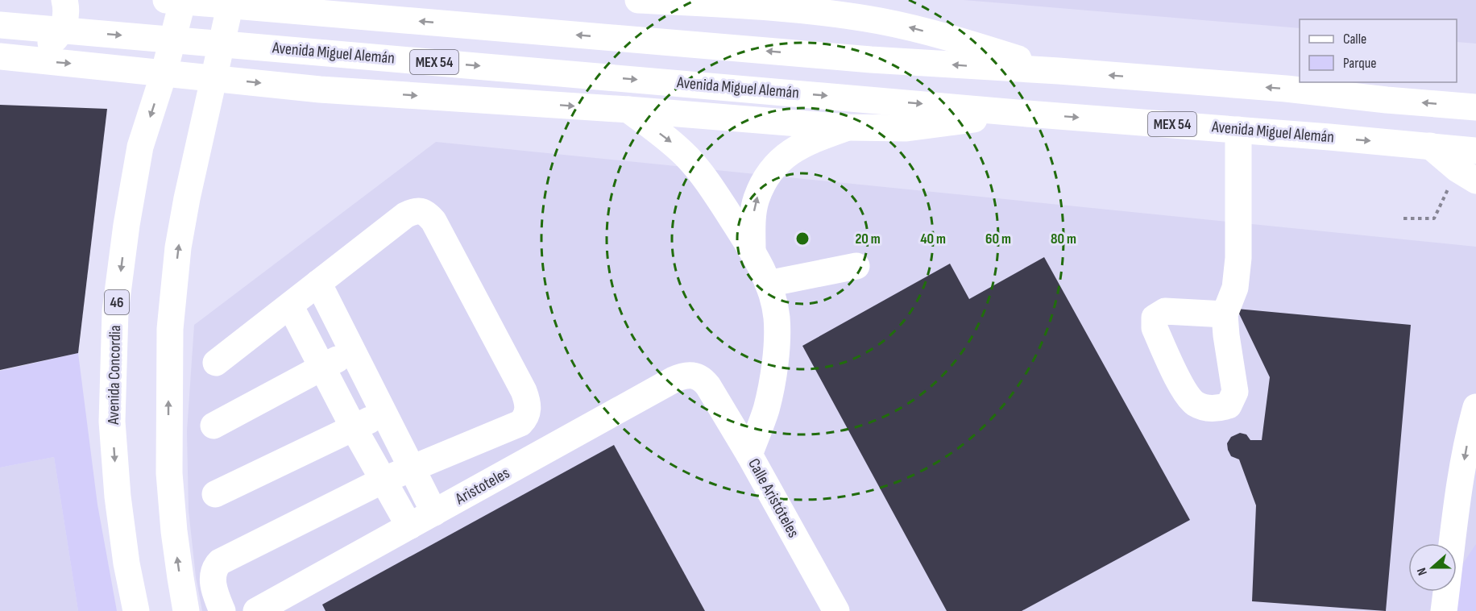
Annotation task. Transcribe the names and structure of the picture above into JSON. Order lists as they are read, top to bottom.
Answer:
{
  "streets": {
    "main road": [
      "Avenida Miguel Alemán",
      "MEX 54",
      "46",
      "Avenida Concordia",
      "Aristoteles",
      "Calle Aristóteles"
    ]
  },
  "crossings": [
    ["Aristoteles", "Calle Aristóteles"]
  ],
  "legend": ["Calle", "Parque"],
  "north": "left",
  "rings": [
    "20 m",
    "40 m",
    "60 m",
    "80 m"
  ]
}
